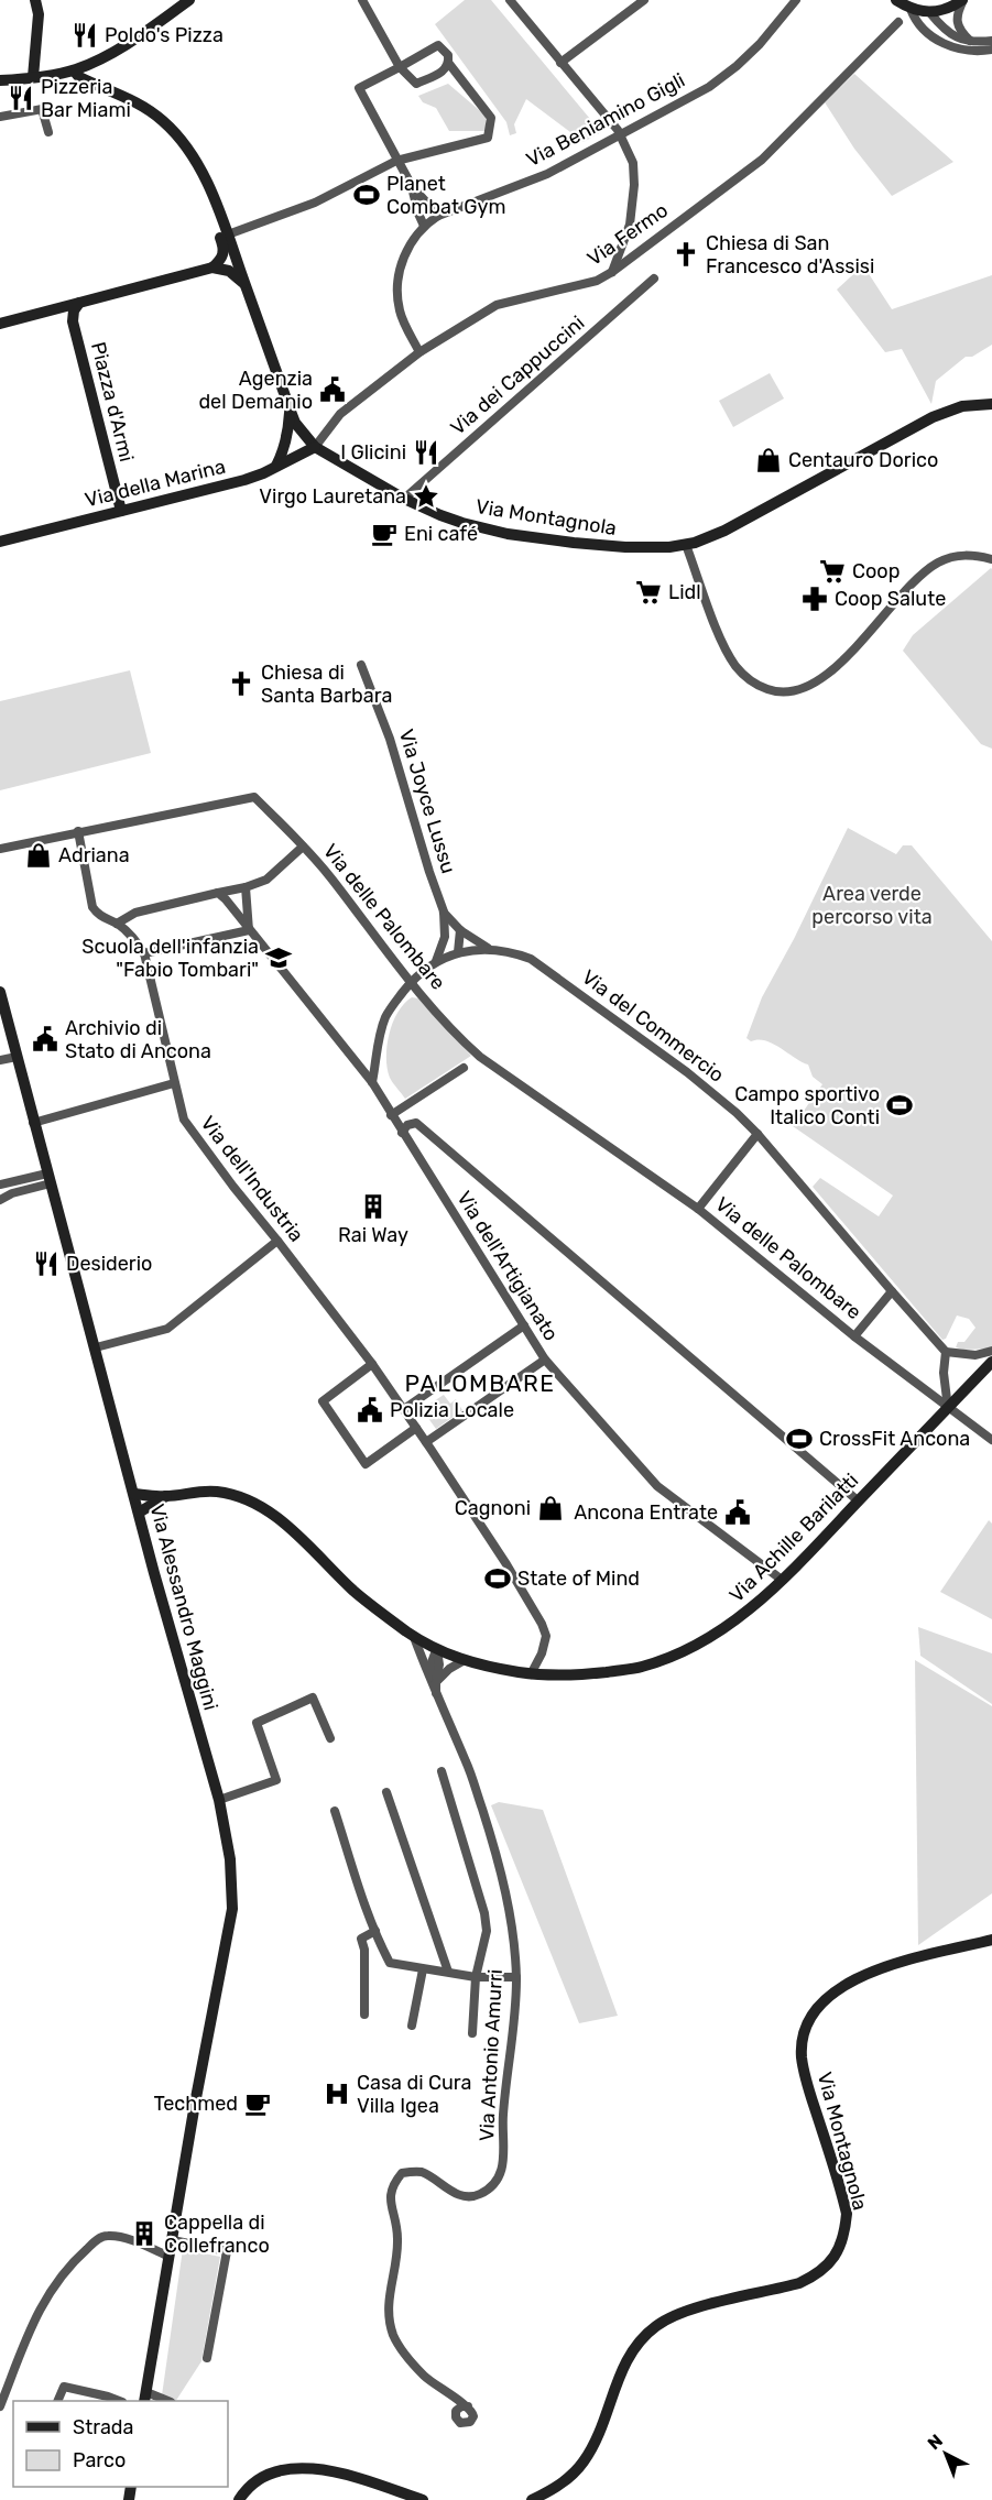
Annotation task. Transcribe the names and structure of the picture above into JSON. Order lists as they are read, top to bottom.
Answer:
{
  "streets": {
    "main road": [
      "Piazza d'Armi",
      "Via della Marina",
      "Via Montagnola",
      "Via Achille Barilatti",
      "Via Alessandro Maggini"
    ],
    "street": [
      "Via Beniamino Gigli",
      "Via Fermo",
      "Via dei Cappuccini",
      "Via Joyce Lussu",
      "Via delle Palombare",
      "Via del Commercio",
      "Via dell'Industria",
      "Via dell'Artigianato",
      "Via Antonio Amurri"
    ]
  },
  "crossings": [
    ["Via Beniamino Gigli", "Via Fermo"],
    ["Via Fermo", "Via della Marina"],
    ["Via Fermo", "Via Montagnola"],
    ["Via dei Cappuccini", "Via Montagnola"],
    ["Piazza d'Armi", "Via della Marina"],
    ["Via della Marina", "Via Montagnola"],
    ["Via Joyce Lussu", "Via del Commercio"],
    ["Via delle Palombare", "Via del Commercio"],
    ["Via delle Palombare", "Via Achille Barilatti"],
    ["Via del Commercio", "Via dell'Artigianato"],
    ["Via dell'Industria", "Via Achille Barilatti"],
    ["Via dell'Artigianato", "Via Achille Barilatti"],
    ["Via Achille Barilatti", "Via Alessandro Maggini"],
    ["Via Achille Barilatti", "Via Antonio Amurri"]
  ],
  "districts": ["PALOMBARE"],
  "parks": ["Area verde percorso vita"],
  "places": {
    "restaurant": [
      "Poldo's Pizza",
      "Pizzeria Bar Miami",
      "I Glicini",
      "Desiderio"
    ],
    "sports": [
      "Planet Combat Gym",
      "Campo sportivo Italico Conti",
      "CrossFit Ancona",
      "State of Mind"
    ],
    "church": ["Chiesa di San Francesco d'Assisi", "Chiesa di Santa Barbara"],
    "public building": [
      "Agenzia del Demanio",
      "Archivio di Stato di Ancona",
      "Polizia Locale",
      "Ancona Entrate"
    ],
    "shop": ["Centauro Dorico", "Adriana", "Cagnoni"],
    "place": ["Virgo Lauretana"],
    "cafe": ["Eni café", "Techmed"],
    "supermarket": ["Coop", "Lidl"],
    "pharmacy": ["Coop Salute"],
    "school or university": ["Scuola dell'infanzia \"Fabio Tombari\""],
    "building": ["Rai Way", "Cappella di Collefranco"],
    "hospital": ["Casa di Cura Villa Igea"]
  },
  "legend": ["Strada", "Parco"],
  "north": "top left"
}
